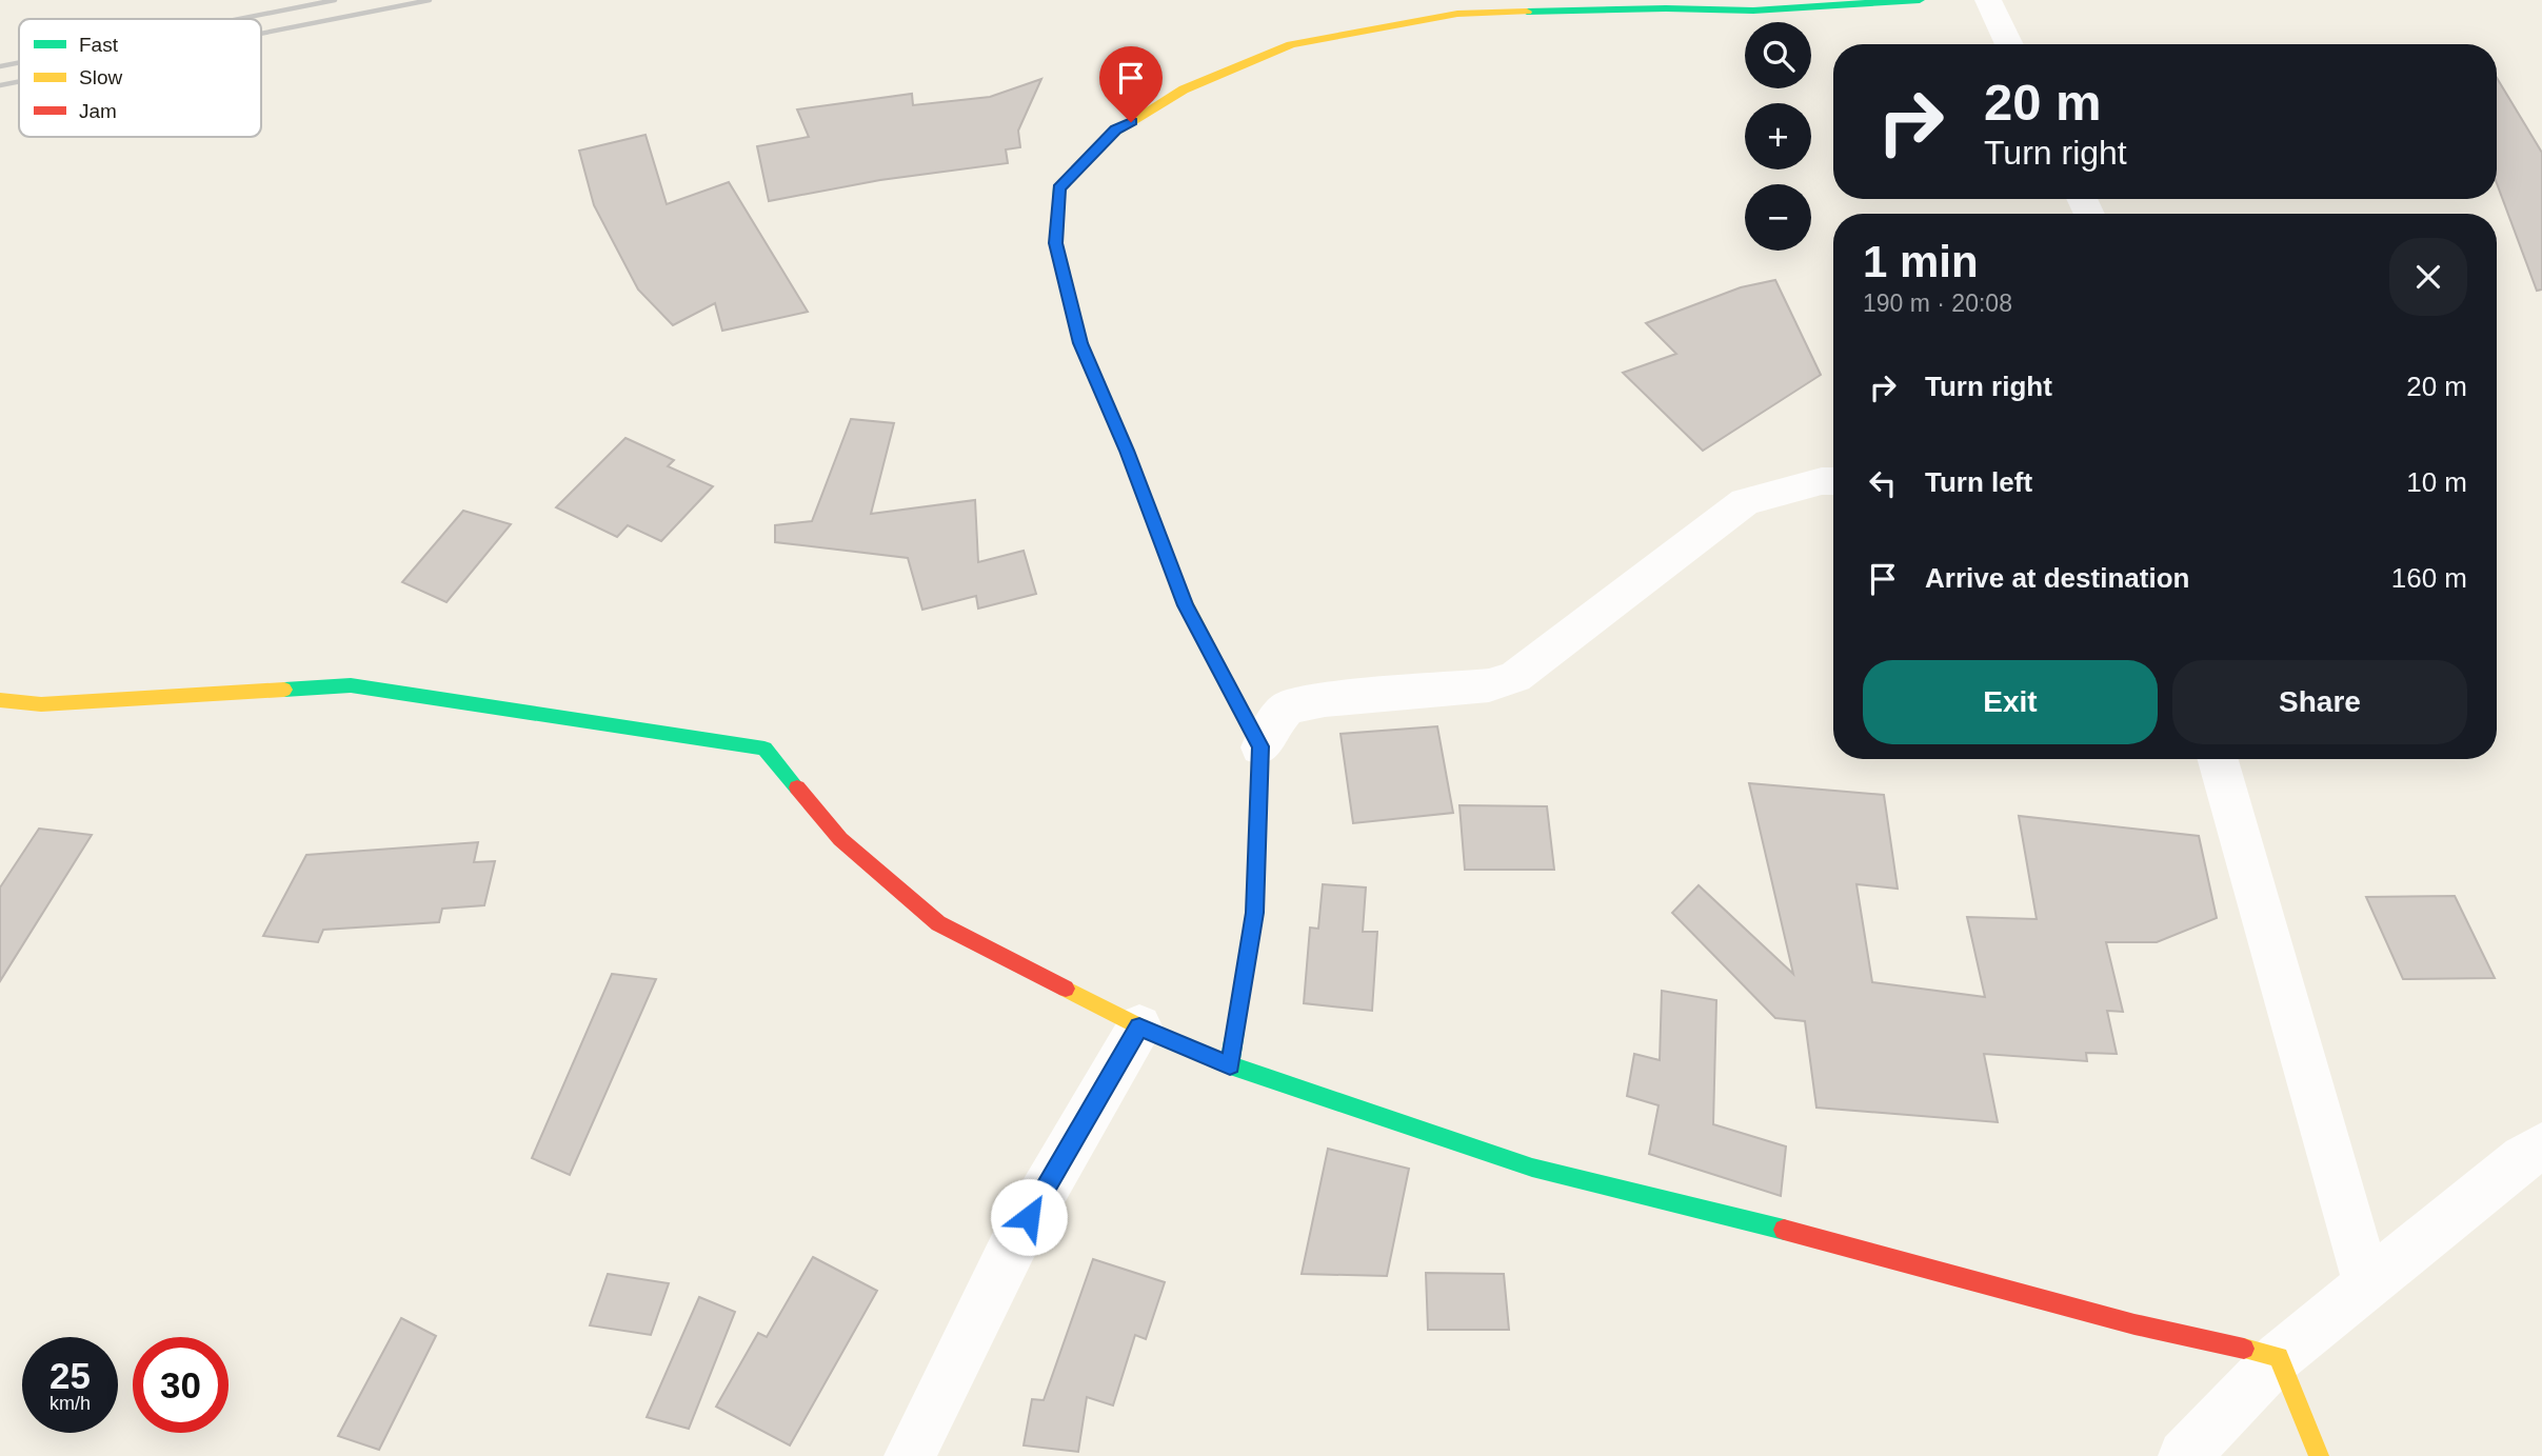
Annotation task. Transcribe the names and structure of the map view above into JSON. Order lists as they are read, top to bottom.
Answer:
{
  "legend": ["Fast", "Slow", "Jam"],
  "page": {
    "map_buttons": ["+", "−"],
    "turn": ["20 m", "Turn right"],
    "heading": ["1 min", "190 m · 20:08"],
    "list": [
      {
        "name": "Turn right",
        "value": "20 m"
      },
      {
        "name": "Turn left",
        "value": "10 m"
      },
      {
        "name": "Arrive at destination",
        "value": "160 m"
      }
    ],
    "buttons": ["Exit", "Share"],
    "speed": "25 km/h",
    "limit": "30"
  }
}
